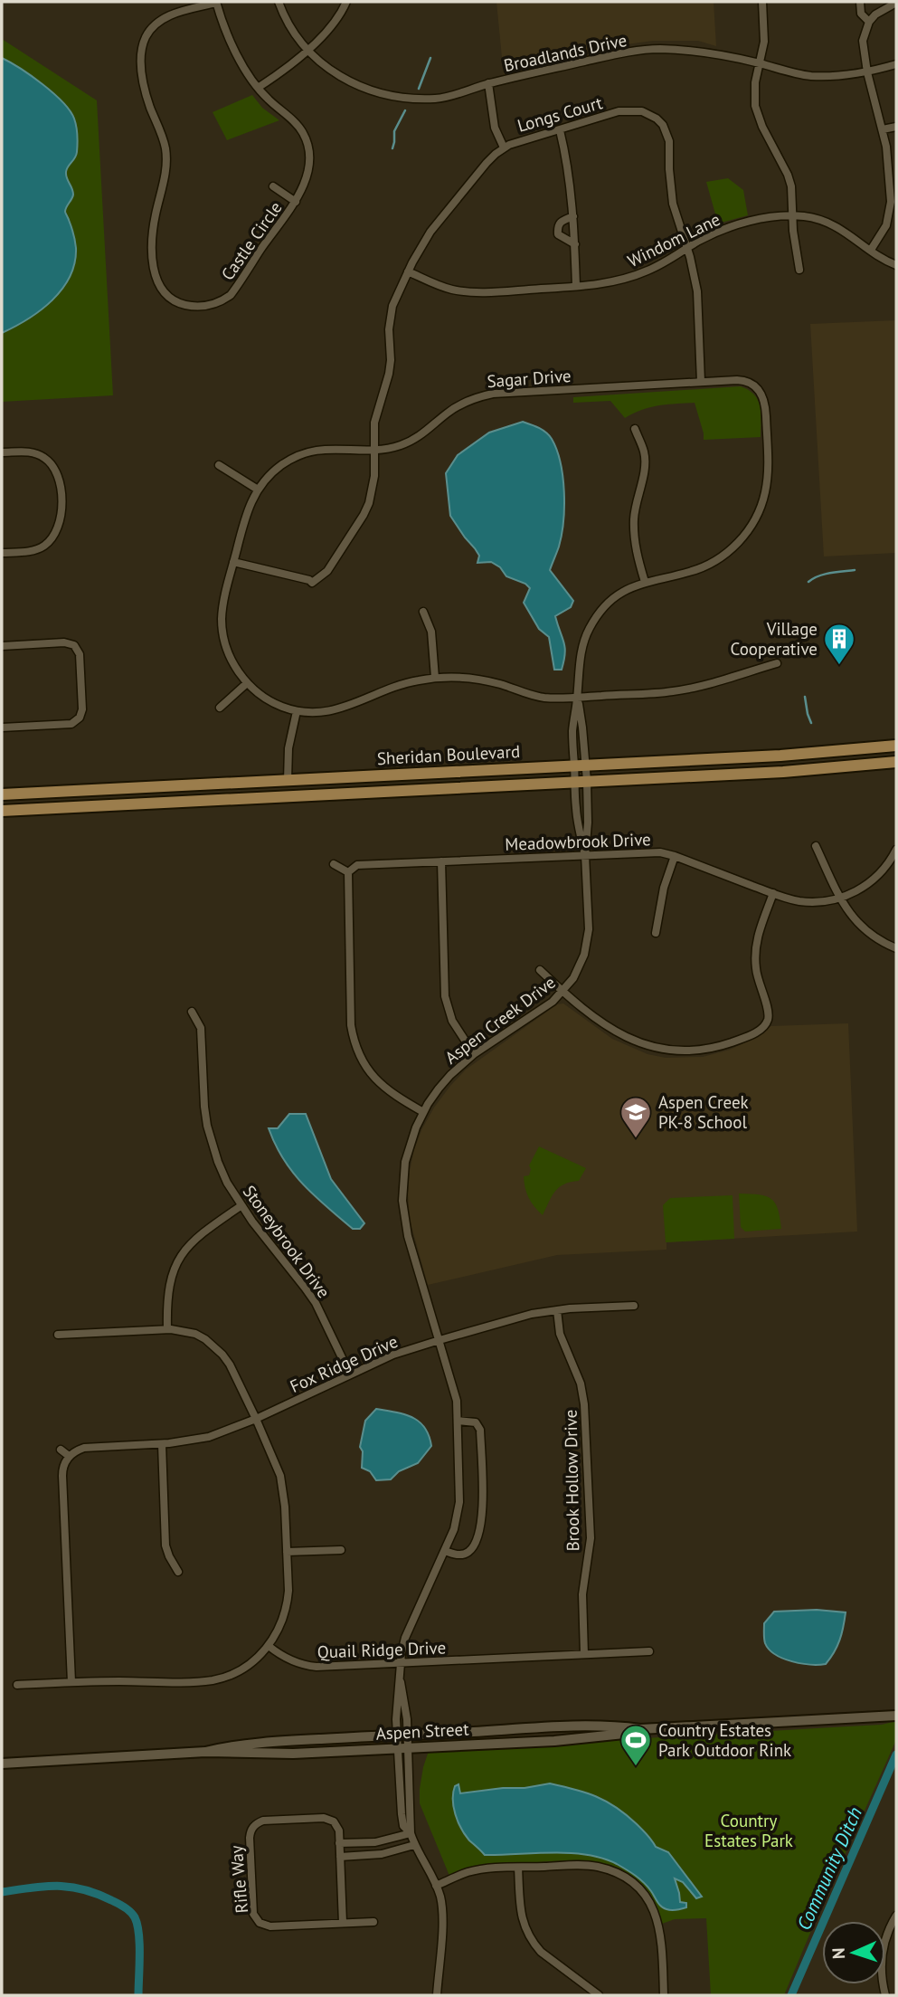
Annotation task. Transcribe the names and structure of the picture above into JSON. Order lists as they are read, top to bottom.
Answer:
{
  "streets": {
    "main road": ["Sheridan Boulevard"],
    "street": [
      "Broadlands Drive",
      "Longs Court",
      "Windom Lane",
      "Castle Circle",
      "Sagar Drive",
      "Meadowbrook Drive",
      "Aspen Creek Drive",
      "Stoneybrook Drive",
      "Fox Ridge Drive",
      "Brook Hollow Drive",
      "Quail Ridge Drive",
      "Aspen Street",
      "Rifle Way"
    ]
  },
  "crossings": [
    ["Longs Court", "Windom Lane"],
    ["Longs Court", "Sagar Drive"],
    ["Sheridan Boulevard", "Aspen Creek Drive"],
    ["Meadowbrook Drive", "Aspen Creek Drive"],
    ["Aspen Creek Drive", "Fox Ridge Drive"],
    ["Aspen Creek Drive", "Quail Ridge Drive"],
    ["Aspen Creek Drive", "Aspen Street"],
    ["Stoneybrook Drive", "Fox Ridge Drive"],
    ["Fox Ridge Drive", "Brook Hollow Drive"],
    ["Brook Hollow Drive", "Quail Ridge Drive"]
  ],
  "water": ["Community Ditch"],
  "parks": ["Country Estates Park"],
  "places": {
    "building": ["Village Cooperative"],
    "school or university": ["Aspen Creek PK-8 School"],
    "sports": ["Country Estates Park Outdoor Rink"]
  },
  "north": "left"
}
